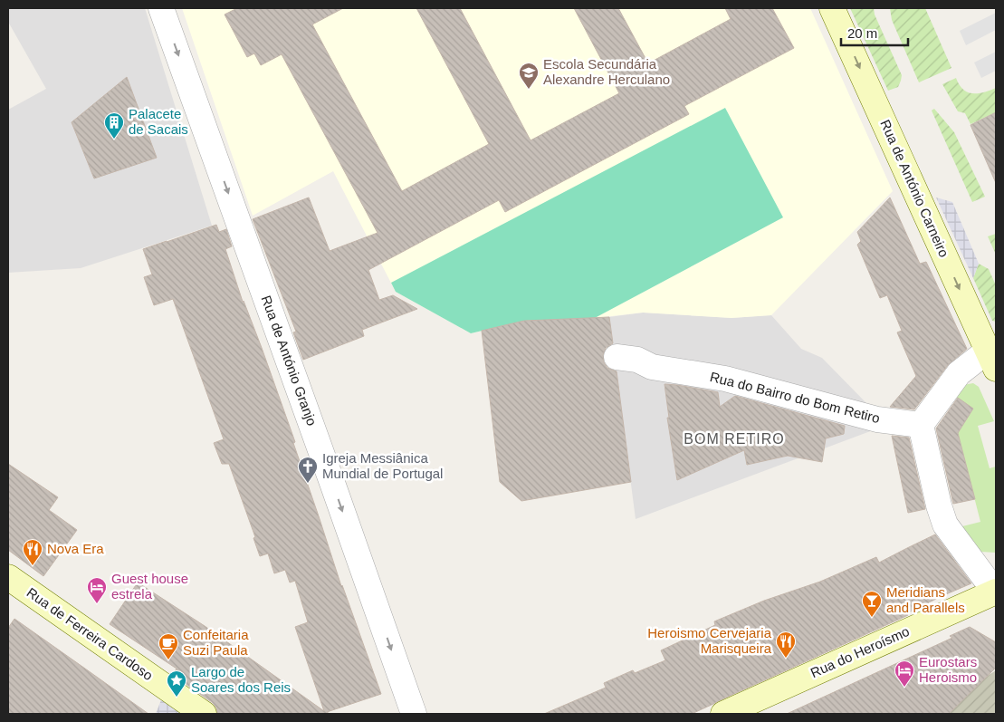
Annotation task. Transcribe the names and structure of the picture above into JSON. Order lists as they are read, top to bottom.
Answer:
{
  "streets": {
    "street": [
      "Rua de António Carneiro",
      "Rua de António Granjo",
      "Rua do Bairro do Bom Retiro",
      "Rua de Ferreira Cardoso",
      "Rua do Heroísmo"
    ]
  },
  "one_way": ["Rua de António Carneiro", "Rua de António Granjo"],
  "districts": ["BOM RETIRO"],
  "places": {
    "school or university": ["Escola Secundária Alexandre Herculano"],
    "building": ["Palacete de Sacais"],
    "church": ["Igreja Messiânica Mundial de Portugal"],
    "restaurant": ["Nova Era", "Heroismo Cervejaria Marisqueira"],
    "hotel": ["Guest house estrela", "Eurostars Heroismo"],
    "bar": ["Meridians and Parallels"],
    "cafe": ["Confeitaria Suzi Paula"],
    "place": ["Largo de Soares dos Reis"]
  },
  "scale_bar": "20 m"
}
